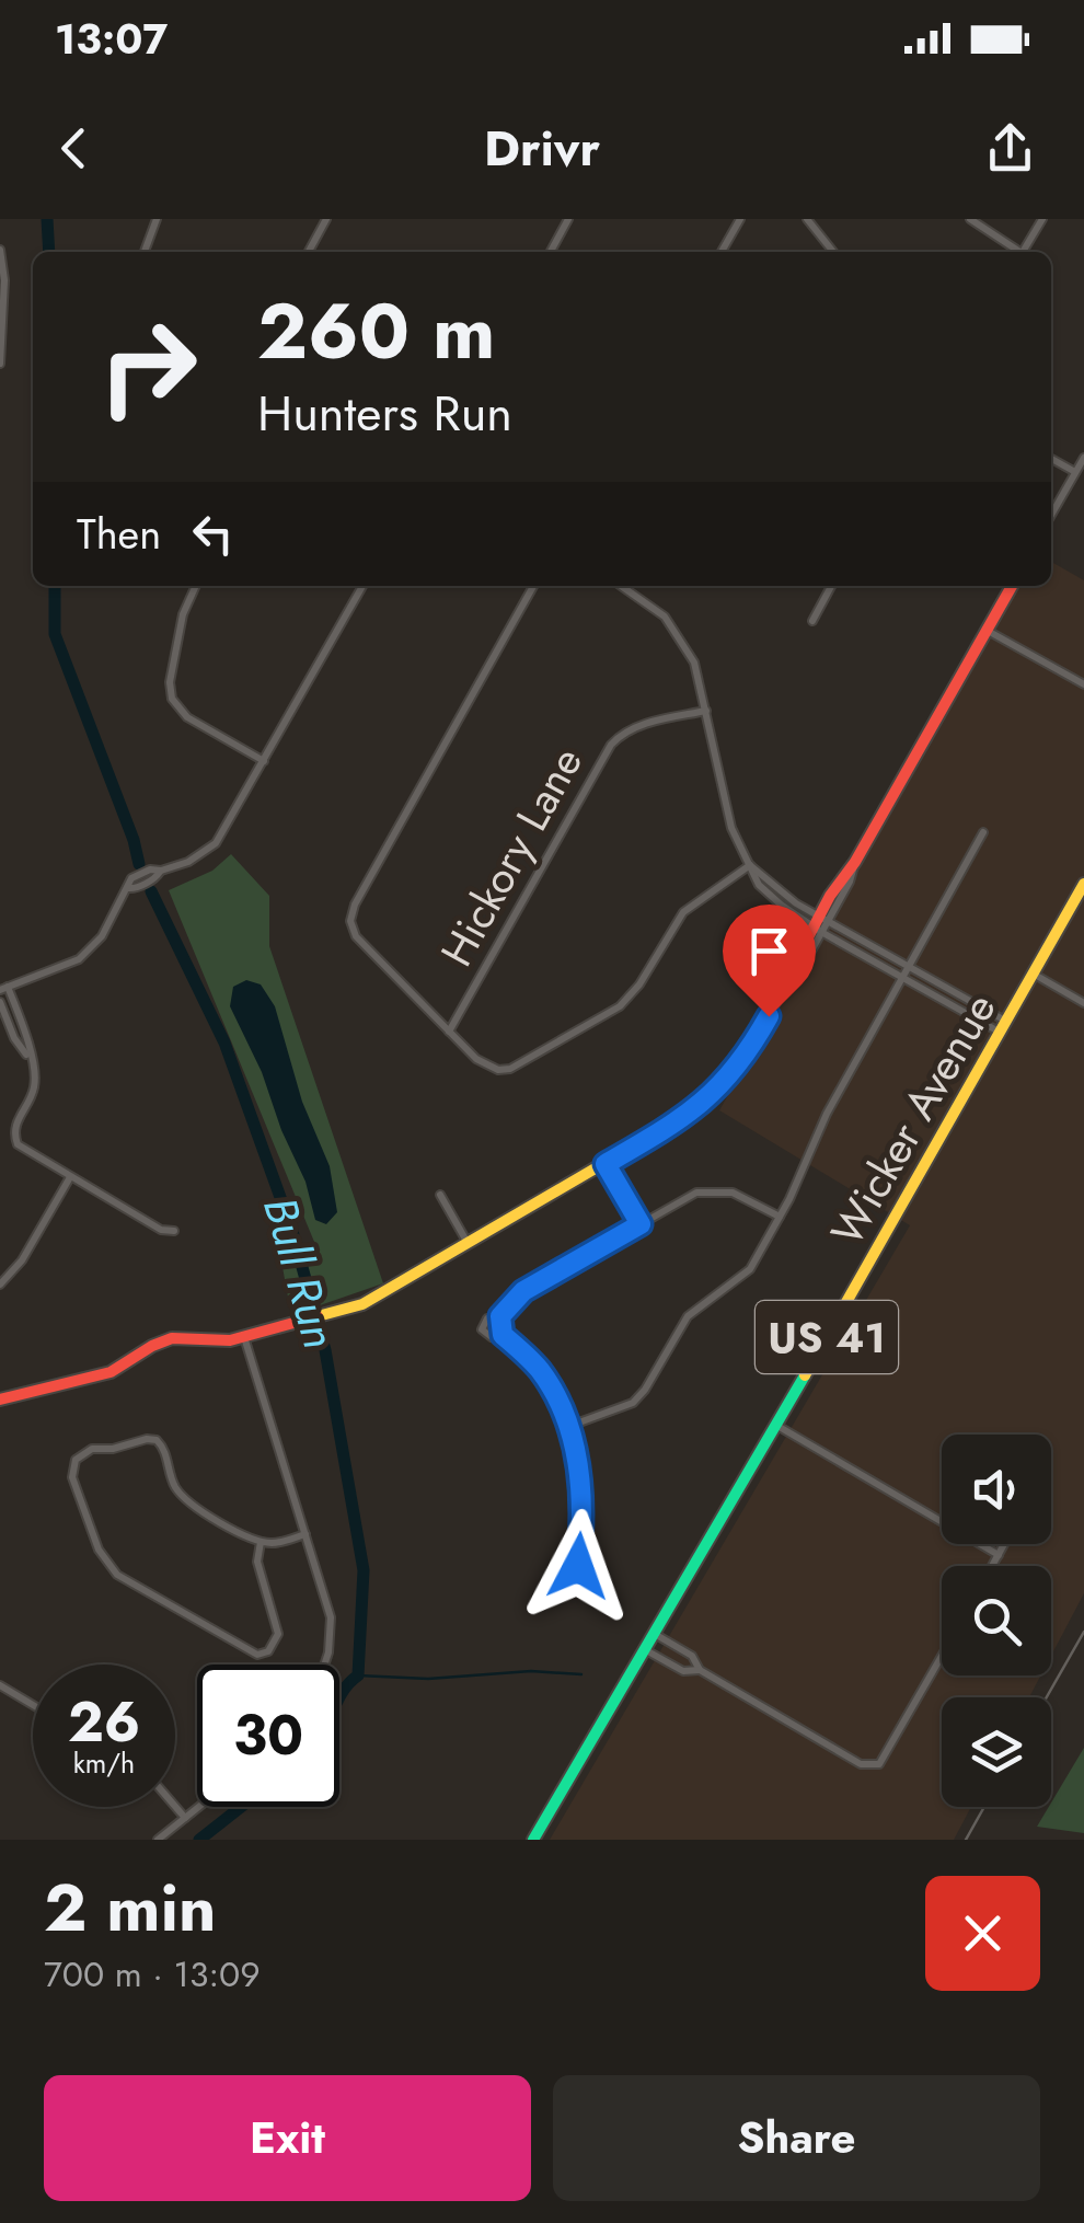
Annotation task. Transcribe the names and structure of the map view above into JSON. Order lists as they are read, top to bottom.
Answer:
{
  "streets": {
    "main road": ["Wicker Avenue", "US 41"],
    "street": ["Hickory Lane"]
  },
  "water": ["Bull Run"],
  "page": {
    "status": "13:07",
    "header": "Drivr",
    "turn": ["260 m", "Hunters Run"],
    "then": "Then",
    "speed": "26 km/h",
    "limit": "30",
    "heading": ["2 min", "700 m · 13:09"],
    "buttons": ["Exit", "Share"]
  }
}
